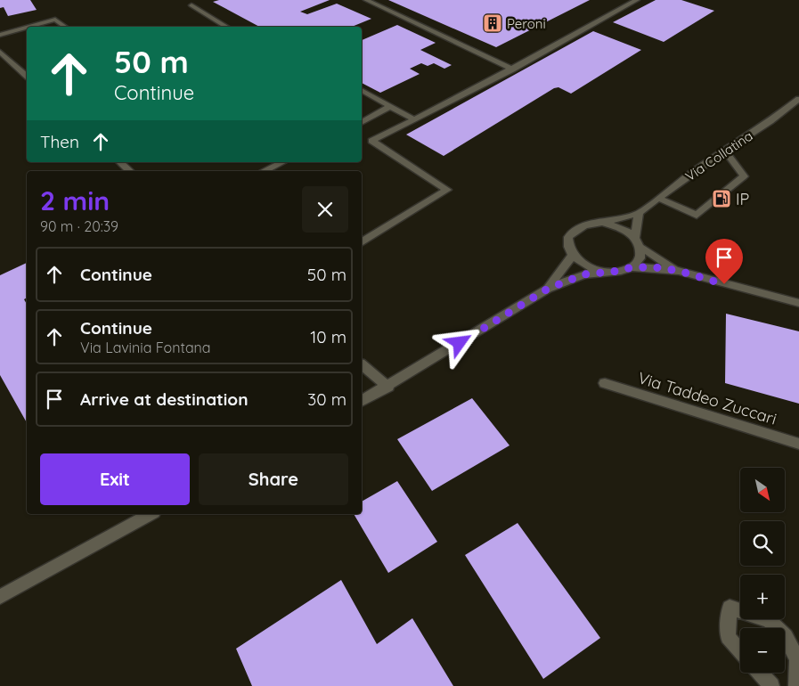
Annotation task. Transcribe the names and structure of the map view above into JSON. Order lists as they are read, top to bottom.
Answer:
{
  "streets": {
    "street": ["Via Collatina", "Via Taddeo Zuccari"]
  },
  "places": {
    "building": ["Peroni"],
    "fuel station": ["IP"]
  },
  "north": "bottom right",
  "page": {
    "turn": ["50 m", "Continue"],
    "then": "Then",
    "heading": ["2 min", "90 m · 20:39"],
    "list": [
      {
        "name": "Continue",
        "value": "50 m"
      },
      {
        "name": "Continue",
        "note": "Via Lavinia Fontana",
        "value": "10 m"
      },
      {
        "name": "Arrive at destination",
        "value": "30 m"
      }
    ],
    "buttons": ["Exit", "Share"],
    "map_buttons": ["+", "−"]
  }
}
